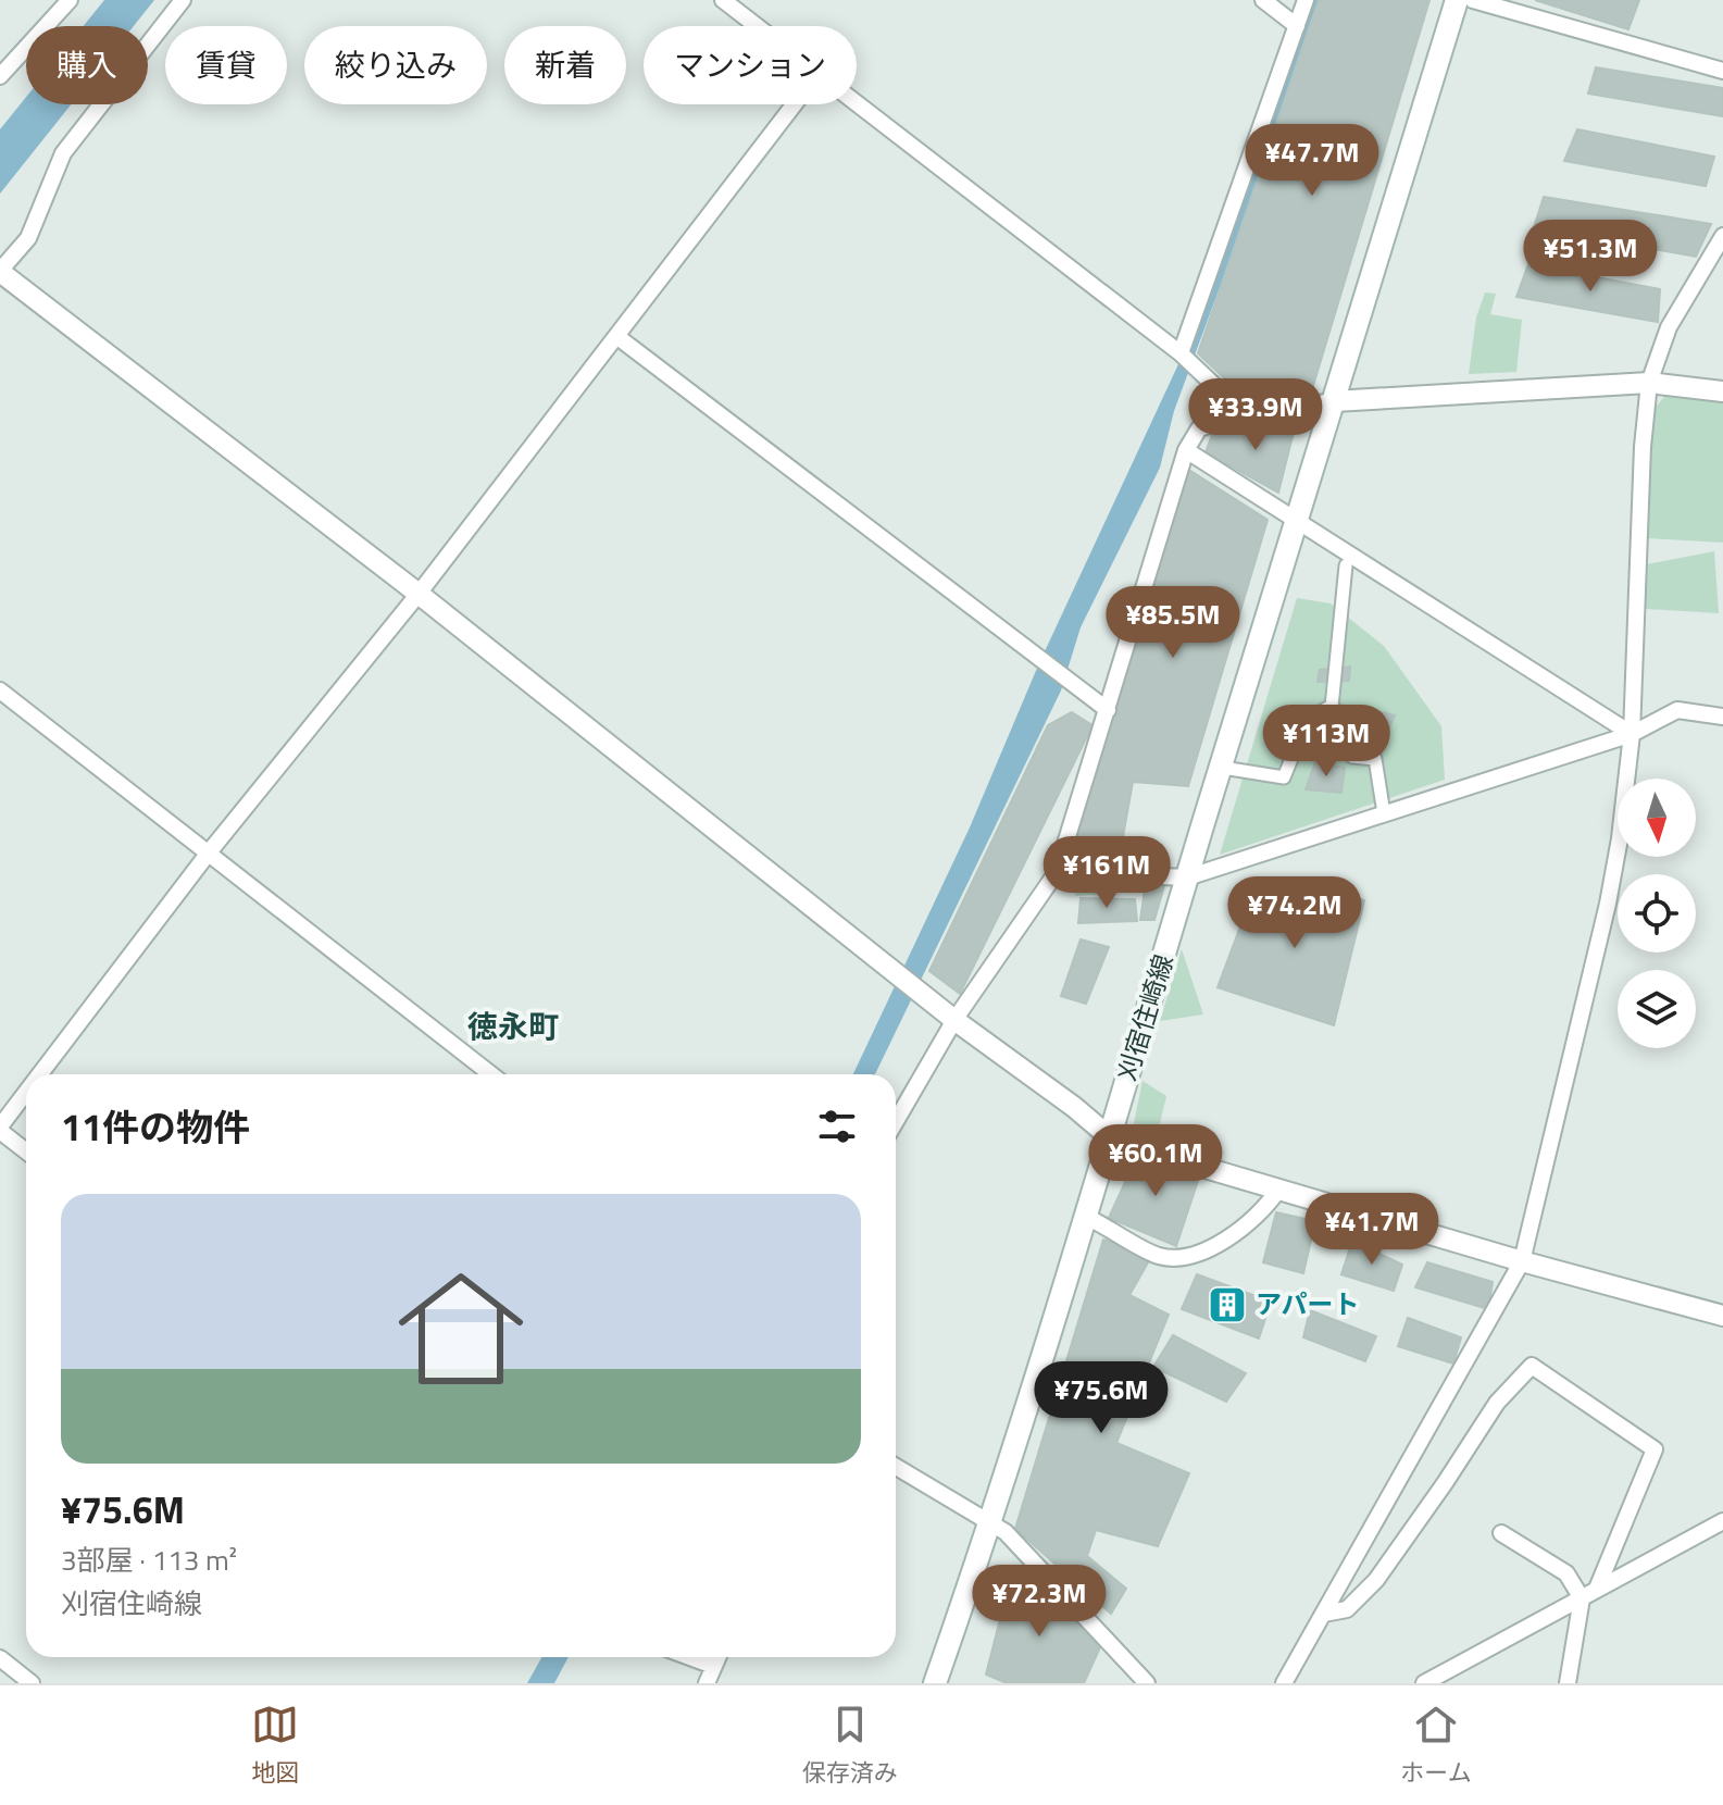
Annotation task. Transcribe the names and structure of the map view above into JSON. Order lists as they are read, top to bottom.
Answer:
{
  "streets": {
    "main road": ["刈宿住崎線"]
  },
  "districts": ["徳永町"],
  "places": {
    "building": ["アパート"]
  },
  "north": "bottom",
  "page": {
    "chip": [
      "購入",
      "賃貸",
      "絞り込み",
      "新着",
      "マンション"
    ],
    "price": [
      "¥47.7M",
      "¥51.3M",
      "¥33.9M",
      "¥85.5M",
      "¥113M",
      "¥161M",
      "¥74.2M",
      "¥60.1M",
      "¥41.7M",
      "¥75.6M",
      "¥72.3M"
    ],
    "heading": "11件の物件",
    "list": [
      {
        "name": "¥75.6M",
        "note": "3部屋 · 113 m² · 刈宿住崎線"
      }
    ],
    "tabs": ["地図", "保存済み", "ホーム"]
  }
}
